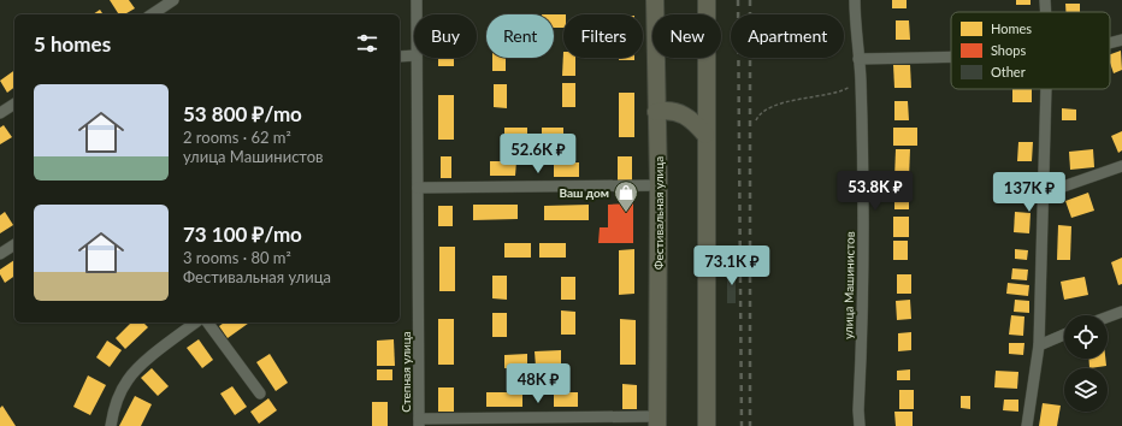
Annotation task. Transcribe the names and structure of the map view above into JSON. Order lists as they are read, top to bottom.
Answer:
{
  "streets": {
    "main road": ["Фестивальная улица"],
    "street": ["улица Машинистов", "Степная улица"]
  },
  "places": {
    "shop": ["Ваш дом"]
  },
  "legend": ["Homes", "Shops", "Other"],
  "page": {
    "chip": [
      "Buy",
      "Rent",
      "Filters",
      "New",
      "Apartment"
    ],
    "heading": "5 homes",
    "list": [
      {
        "name": "53 800 ₽/mo",
        "note": "2 rooms · 62 m² · улица Машинистов"
      },
      {
        "name": "73 100 ₽/mo",
        "note": "3 rooms · 80 m² · Фестивальная улица"
      }
    ],
    "price": [
      "52.6K ₽",
      "53.8K ₽",
      "137K ₽",
      "73.1K ₽",
      "48K ₽"
    ]
  }
}
